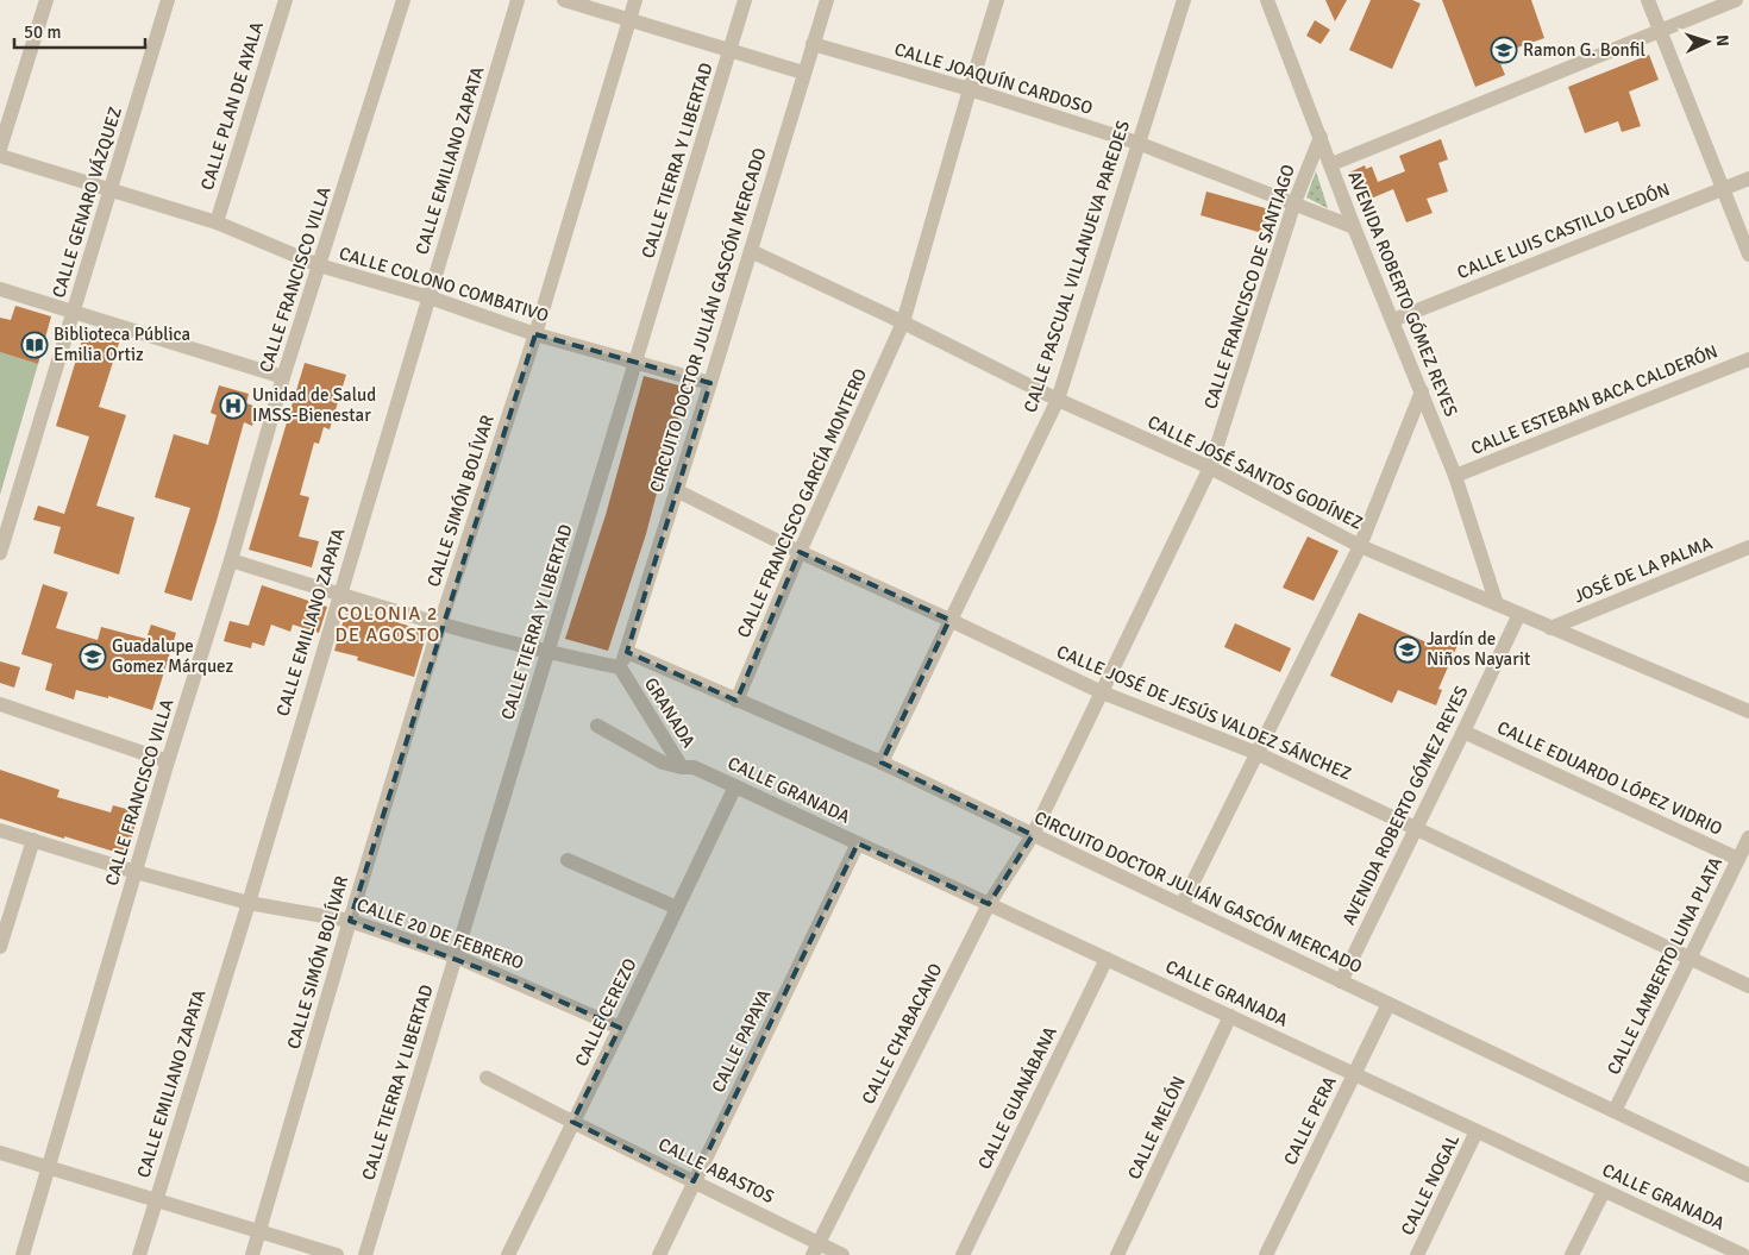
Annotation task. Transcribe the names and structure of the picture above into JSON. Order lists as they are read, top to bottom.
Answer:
{
  "streets": {
    "street": [
      "CALLE JOAQUÍN CARDOSO",
      "CALLE PLAN DE AYALA",
      "CALLE EMILIANO ZAPATA",
      "CALLE TIERRA Y LIBERTAD",
      "CALLE GENARO VÁZQUEZ",
      "CALLE LUIS CASTILLO LEDÓN",
      "CALLE PASCUAL VILLANUEVA PAREDES",
      "CALLE FRANCISCO VILLA",
      "CALLE COLONO COMBATIVO",
      "CALLE FRANCISCO DE SANTIAGO",
      "AVENIDA ROBERTO GÓMEZ REYES",
      "CIRCUITO DOCTOR JULIÁN GASCÓN MERCADO",
      "CALLE ESTEBAN BACA CALDERÓN",
      "CALLE JOSÉ SANTOS GODÍNEZ",
      "CALLE SIMÓN BOLÍVAR",
      "CALLE FRANCISCO GARCÍA MONTERO",
      "JOSÉ DE LA PALMA",
      "GRANADA",
      "CALLE JOSÉ DE JESÚS VALDEZ SÁNCHEZ",
      "CALLE EDUARDO LÓPEZ VIDRIO",
      "CALLE GRANADA",
      "CALLE 20 DE FEBRERO",
      "CALLE LAMBERTO LUNA PLATA",
      "CALLE CEREZO",
      "CALLE CHABACANO",
      "CALLE PAPAYA",
      "CALLE GUANÁBANA",
      "CALLE PERA",
      "CALLE MELÓN",
      "CALLE ABASTOS",
      "CALLE NOGAL"
    ]
  },
  "crossings": [
    ["CALLE JOAQUÍN CARDOSO", "CALLE PASCUAL VILLANUEVA PAREDES"],
    ["CALLE JOAQUÍN CARDOSO", "CALLE FRANCISCO DE SANTIAGO"],
    ["CALLE JOAQUÍN CARDOSO", "AVENIDA ROBERTO GÓMEZ REYES"],
    ["CALLE JOAQUÍN CARDOSO", "CIRCUITO DOCTOR JULIÁN GASCÓN MERCADO"],
    ["CALLE JOAQUÍN CARDOSO", "CALLE FRANCISCO GARCÍA MONTERO"],
    ["CALLE PLAN DE AYALA", "CALLE COLONO COMBATIVO"],
    ["CALLE EMILIANO ZAPATA", "CALLE COLONO COMBATIVO"],
    ["CALLE EMILIANO ZAPATA", "CALLE 20 DE FEBRERO"],
    ["CALLE TIERRA Y LIBERTAD", "CALLE COLONO COMBATIVO"],
    ["CALLE TIERRA Y LIBERTAD", "CALLE 20 DE FEBRERO"],
    ["CALLE GENARO VÁZQUEZ", "CALLE COLONO COMBATIVO"],
    ["CALLE LUIS CASTILLO LEDÓN", "AVENIDA ROBERTO GÓMEZ REYES"],
    ["CALLE PASCUAL VILLANUEVA PAREDES", "CIRCUITO DOCTOR JULIÁN GASCÓN MERCADO"],
    ["CALLE PASCUAL VILLANUEVA PAREDES", "CALLE JOSÉ SANTOS GODÍNEZ"],
    ["CALLE PASCUAL VILLANUEVA PAREDES", "CALLE JOSÉ DE JESÚS VALDEZ SÁNCHEZ"],
    ["CALLE FRANCISCO VILLA", "CALLE COLONO COMBATIVO"],
    ["CALLE FRANCISCO VILLA", "CALLE 20 DE FEBRERO"],
    ["CALLE COLONO COMBATIVO", "CIRCUITO DOCTOR JULIÁN GASCÓN MERCADO"],
    ["CALLE COLONO COMBATIVO", "CALLE SIMÓN BOLÍVAR"],
    ["CALLE FRANCISCO DE SANTIAGO", "AVENIDA ROBERTO GÓMEZ REYES"],
    ["CALLE FRANCISCO DE SANTIAGO", "CIRCUITO DOCTOR JULIÁN GASCÓN MERCADO"],
    ["CALLE FRANCISCO DE SANTIAGO", "CALLE JOSÉ SANTOS GODÍNEZ"],
    ["CALLE FRANCISCO DE SANTIAGO", "CALLE JOSÉ DE JESÚS VALDEZ SÁNCHEZ"],
    ["CALLE FRANCISCO DE SANTIAGO", "CALLE CHABACANO"],
    ["AVENIDA ROBERTO GÓMEZ REYES", "CIRCUITO DOCTOR JULIÁN GASCÓN MERCADO"],
    ["AVENIDA ROBERTO GÓMEZ REYES", "CALLE ESTEBAN BACA CALDERÓN"],
    ["AVENIDA ROBERTO GÓMEZ REYES", "CALLE JOSÉ SANTOS GODÍNEZ"],
    ["AVENIDA ROBERTO GÓMEZ REYES", "CALLE JOSÉ DE JESÚS VALDEZ SÁNCHEZ"],
    ["AVENIDA ROBERTO GÓMEZ REYES", "CALLE EDUARDO LÓPEZ VIDRIO"],
    ["CIRCUITO DOCTOR JULIÁN GASCÓN MERCADO", "CALLE JOSÉ SANTOS GODÍNEZ"],
    ["CIRCUITO DOCTOR JULIÁN GASCÓN MERCADO", "CALLE FRANCISCO GARCÍA MONTERO"],
    ["CIRCUITO DOCTOR JULIÁN GASCÓN MERCADO", "GRANADA"],
    ["CIRCUITO DOCTOR JULIÁN GASCÓN MERCADO", "CALLE JOSÉ DE JESÚS VALDEZ SÁNCHEZ"],
    ["CIRCUITO DOCTOR JULIÁN GASCÓN MERCADO", "CALLE LAMBERTO LUNA PLATA"],
    ["CIRCUITO DOCTOR JULIÁN GASCÓN MERCADO", "CALLE CHABACANO"],
    ["CIRCUITO DOCTOR JULIÁN GASCÓN MERCADO", "CALLE PERA"],
    ["CALLE JOSÉ SANTOS GODÍNEZ", "CALLE FRANCISCO GARCÍA MONTERO"],
    ["CALLE JOSÉ SANTOS GODÍNEZ", "JOSÉ DE LA PALMA"],
    ["CALLE SIMÓN BOLÍVAR", "CALLE 20 DE FEBRERO"],
    ["CALLE FRANCISCO GARCÍA MONTERO", "CALLE JOSÉ DE JESÚS VALDEZ SÁNCHEZ"],
    ["GRANADA", "CALLE GRANADA"],
    ["CALLE JOSÉ DE JESÚS VALDEZ SÁNCHEZ", "CALLE LAMBERTO LUNA PLATA"],
    ["CALLE EDUARDO LÓPEZ VIDRIO", "CALLE LAMBERTO LUNA PLATA"],
    ["CALLE GRANADA", "CALLE CEREZO"],
    ["CALLE GRANADA", "CALLE CHABACANO"],
    ["CALLE GRANADA", "CALLE PAPAYA"],
    ["CALLE GRANADA", "CALLE GUANÁBANA"],
    ["CALLE GRANADA", "CALLE PERA"],
    ["CALLE GRANADA", "CALLE MELÓN"],
    ["CALLE GRANADA", "CALLE NOGAL"],
    ["CALLE 20 DE FEBRERO", "CALLE CEREZO"],
    ["CALLE CEREZO", "CALLE ABASTOS"],
    ["CALLE CHABACANO", "CALLE ABASTOS"],
    ["CALLE PAPAYA", "CALLE ABASTOS"]
  ],
  "districts": ["COLONIA 2 DE AGOSTO"],
  "places": {
    "school or university": ["Ramon G. Bonfil", "Jardín de Niños Nayarit", "Guadalupe Gomez Márquez"],
    "library": ["Biblioteca Pública Emilia Ortiz"],
    "hospital": ["Unidad de Salud IMSS-Bienestar"]
  },
  "scale_bar": "50 m",
  "north": "right"
}
